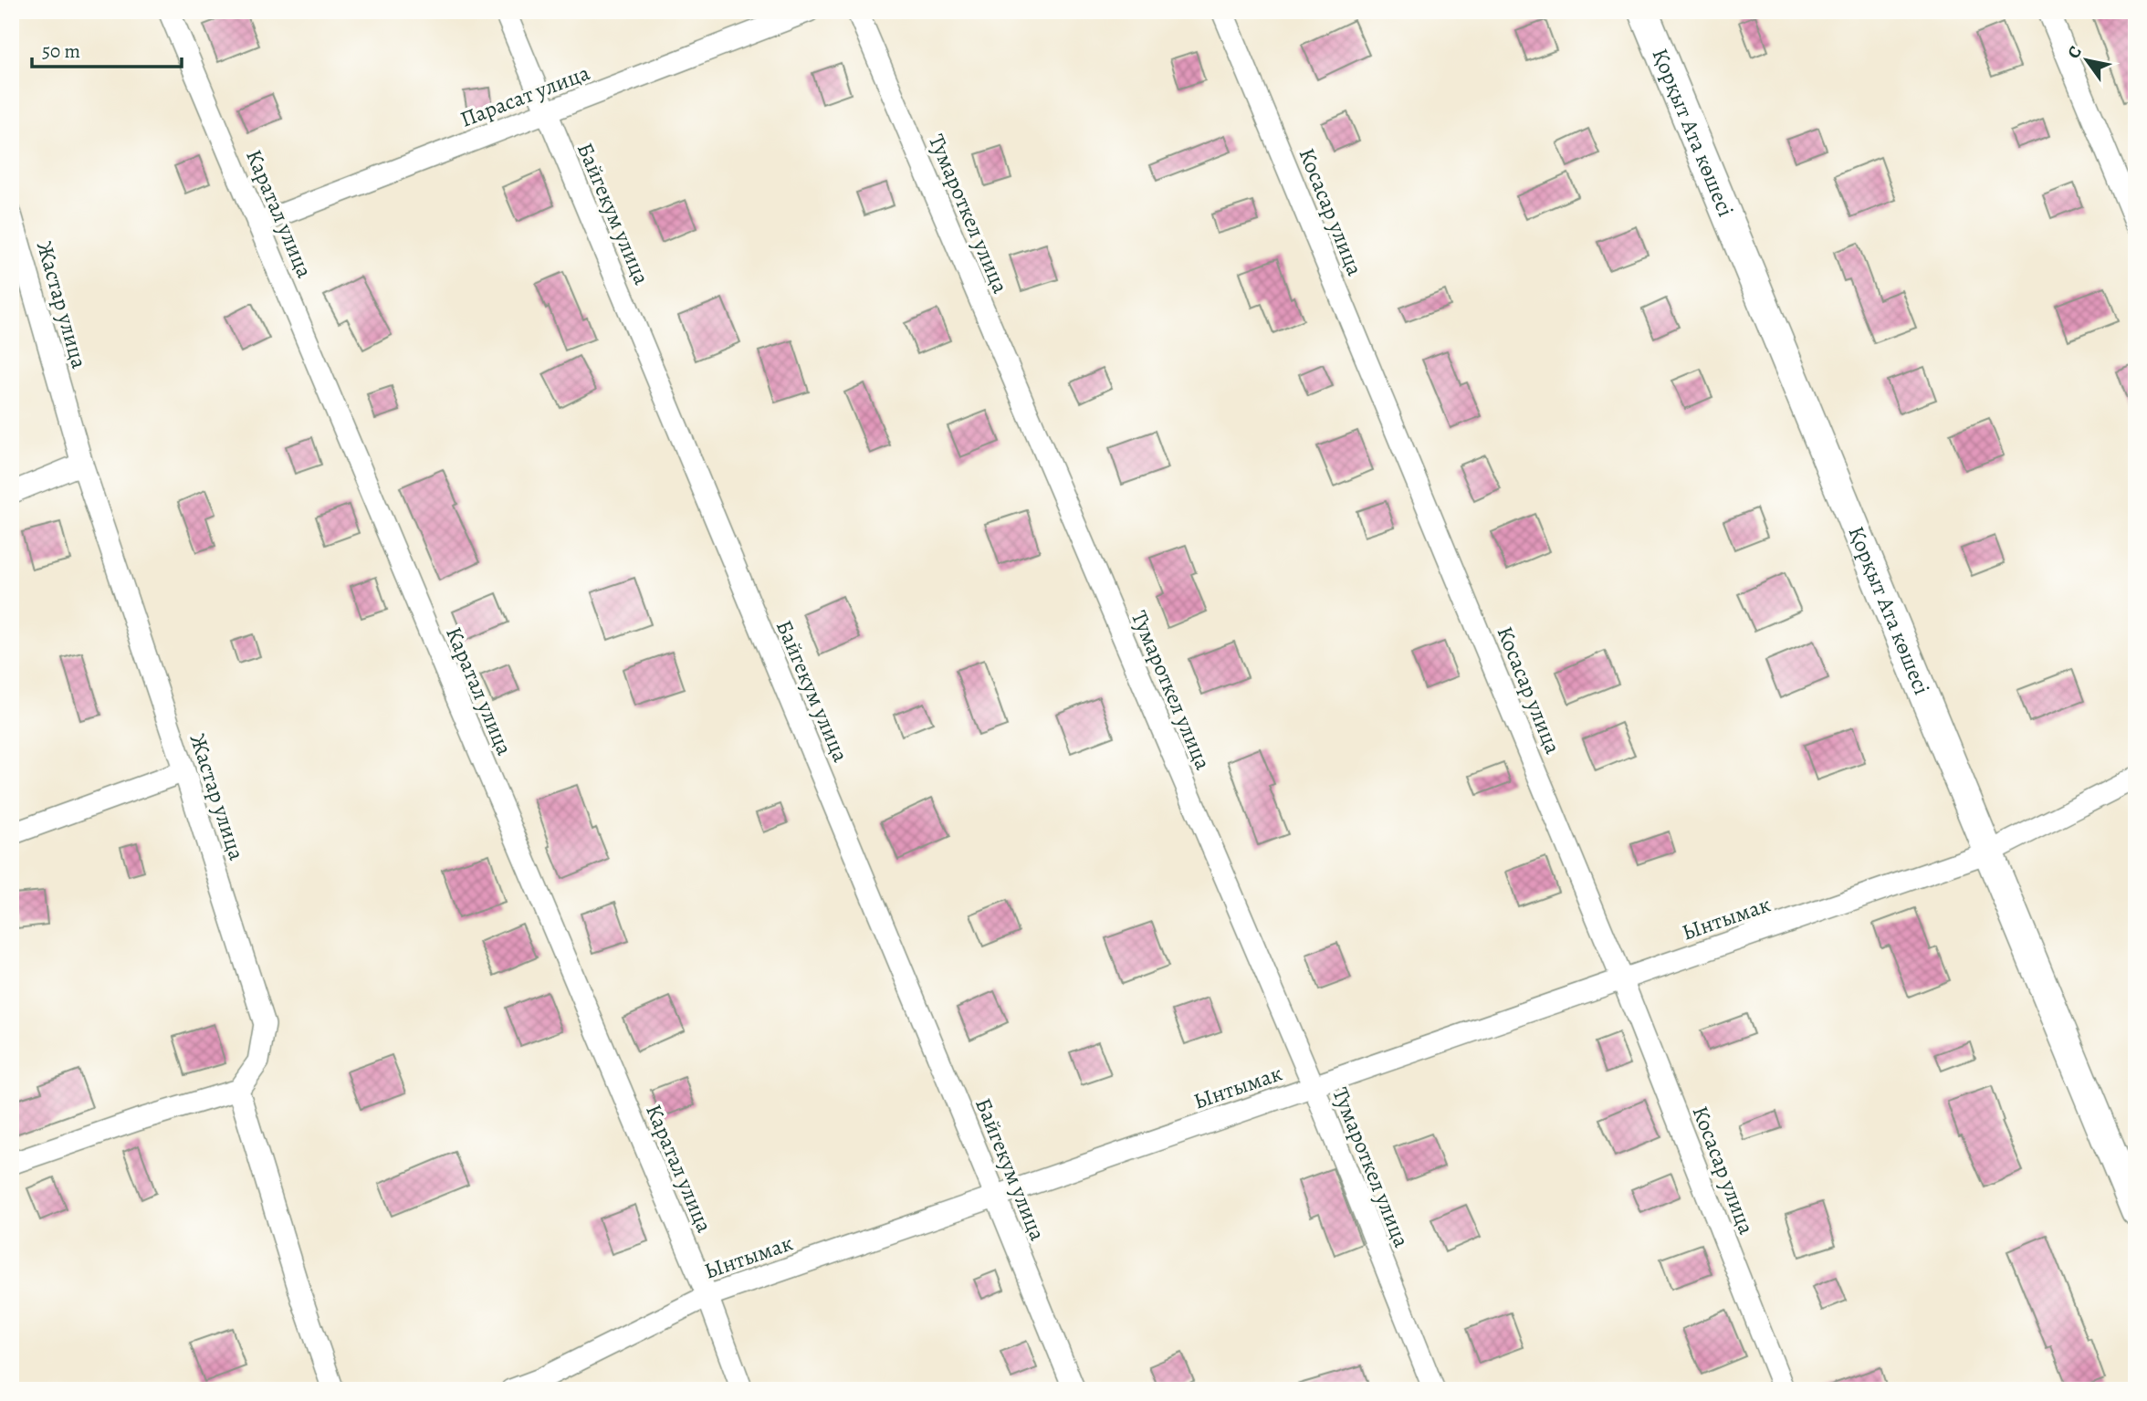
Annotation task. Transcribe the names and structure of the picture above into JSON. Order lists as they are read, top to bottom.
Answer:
{
  "streets": {
    "main road": ["Қорқыт Ата көшесі"],
    "street": [
      "Парасат улица",
      "Косасар улица",
      "Каратал улица",
      "Байгекум улица",
      "Тумароткел улица",
      "Жастар улица",
      "Ынтымак"
    ]
  },
  "crossings": [
    ["Парасат улица", "Каратал улица"],
    ["Парасат улица", "Байгекум улица"],
    ["Қорқыт Ата көшесі", "Ынтымак"],
    ["Косасар улица", "Ынтымак"],
    ["Каратал улица", "Ынтымак"],
    ["Байгекум улица", "Ынтымак"],
    ["Тумароткел улица", "Ынтымак"]
  ],
  "scale_bar": "50 m",
  "north": "top left"
}
